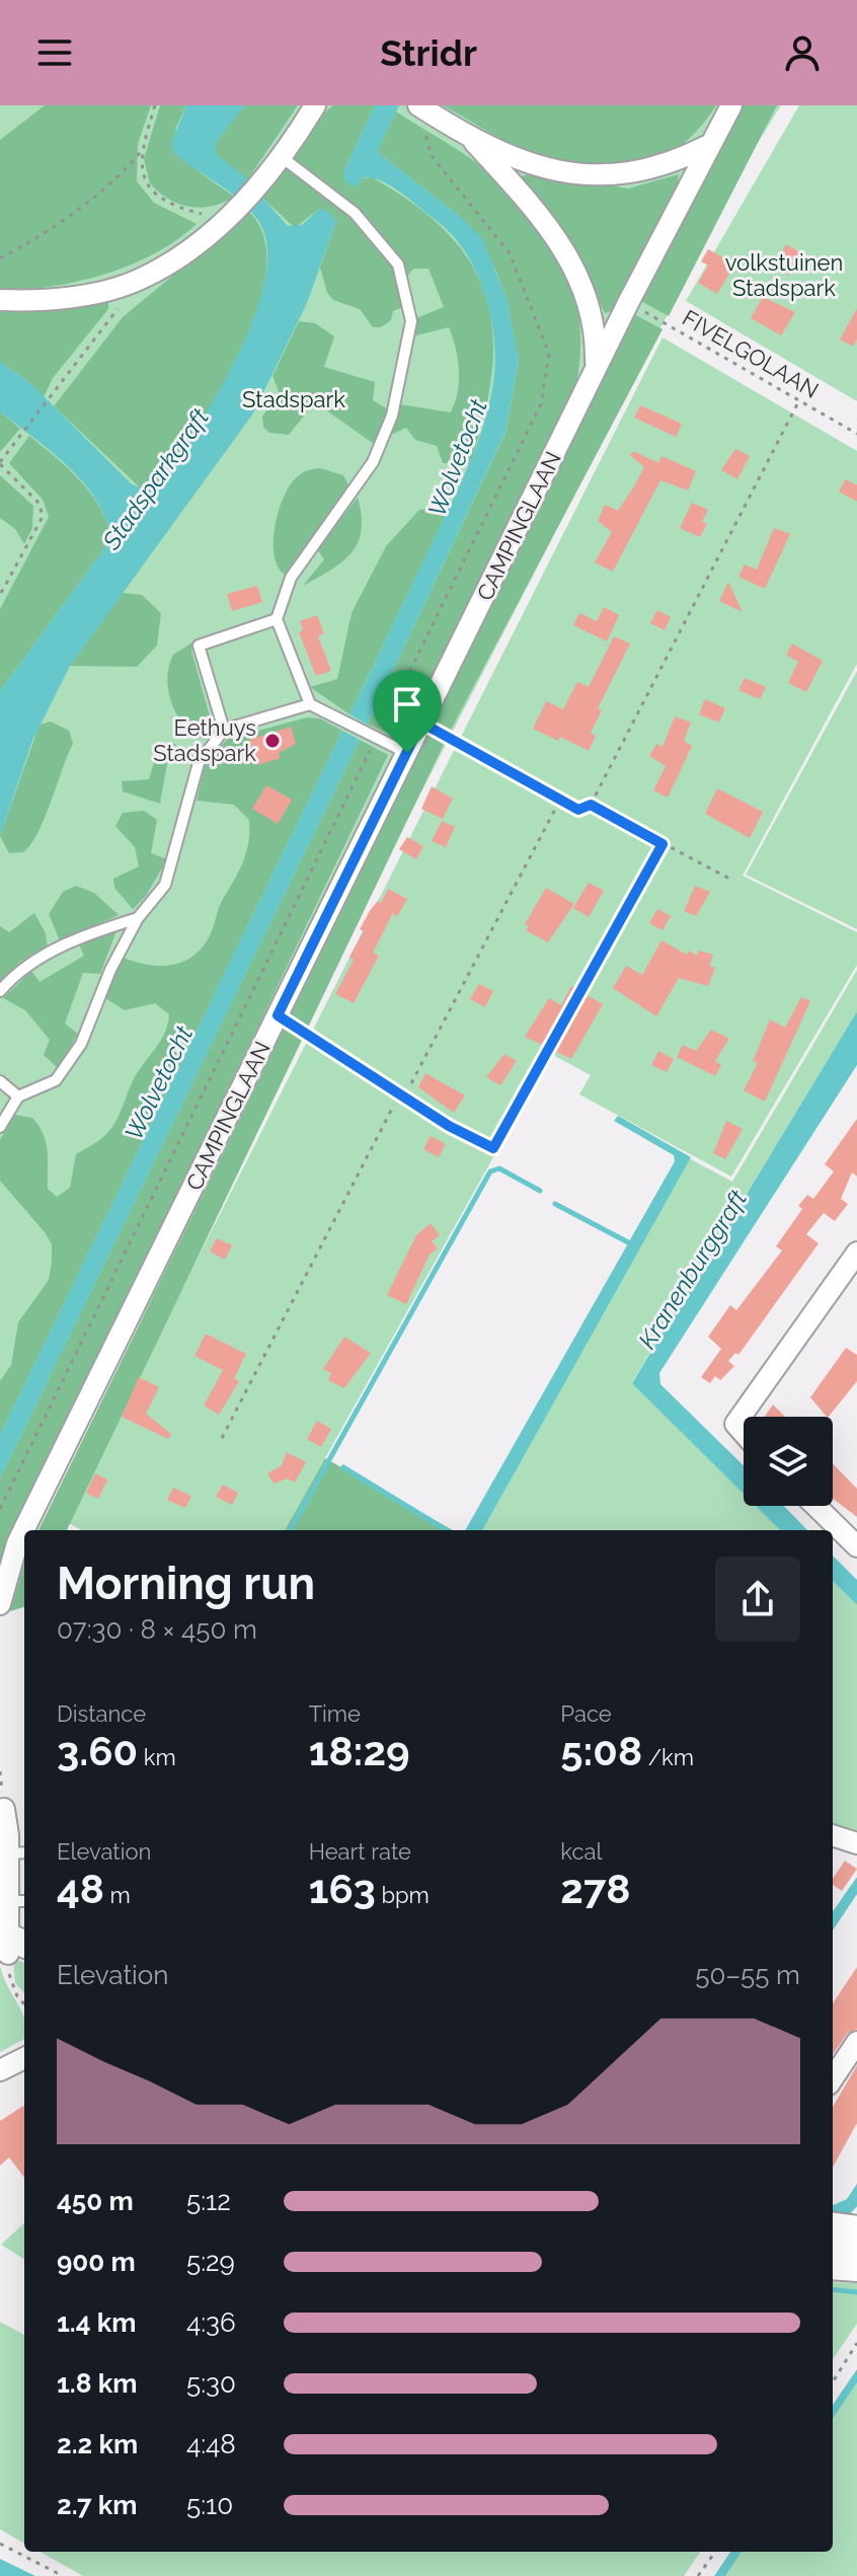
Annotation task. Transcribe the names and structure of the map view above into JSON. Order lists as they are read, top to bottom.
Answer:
{
  "streets": {
    "street": ["CAMPINGLAAN"],
    "path": ["FIVELGOLAAN"]
  },
  "crossings": [
    ["FIVELGOLAAN", "CAMPINGLAAN"]
  ],
  "water": ["Wolvetocht", "Stadsparkgraft", "Kranenburggraft"],
  "parks": ["volkstuinen Stadspark", "Stadspark"],
  "places": ["Eethuys Stadspark"],
  "page": {
    "header": "Stridr",
    "heading": ["Morning run", "07:30 · 8 × 450 m"],
    "stats": [
      ["Distance", "3.60 km"],
      ["Time", "18:29"],
      ["Pace", "5:08 /km"],
      ["Elevation", "48 m"],
      ["Heart rate", "163 bpm"],
      ["kcal", "278"]
    ],
    "chart": ["Elevation", "50–55 m"],
    "list": [
      {
        "name": "450 m",
        "note": "5:12"
      },
      {
        "name": "900 m",
        "note": "5:29"
      },
      {
        "name": "1.4 km",
        "note": "4:36"
      },
      {
        "name": "1.8 km",
        "note": "5:30"
      },
      {
        "name": "2.2 km",
        "note": "4:48"
      },
      {
        "name": "2.7 km",
        "note": "5:10"
      }
    ]
  }
}
